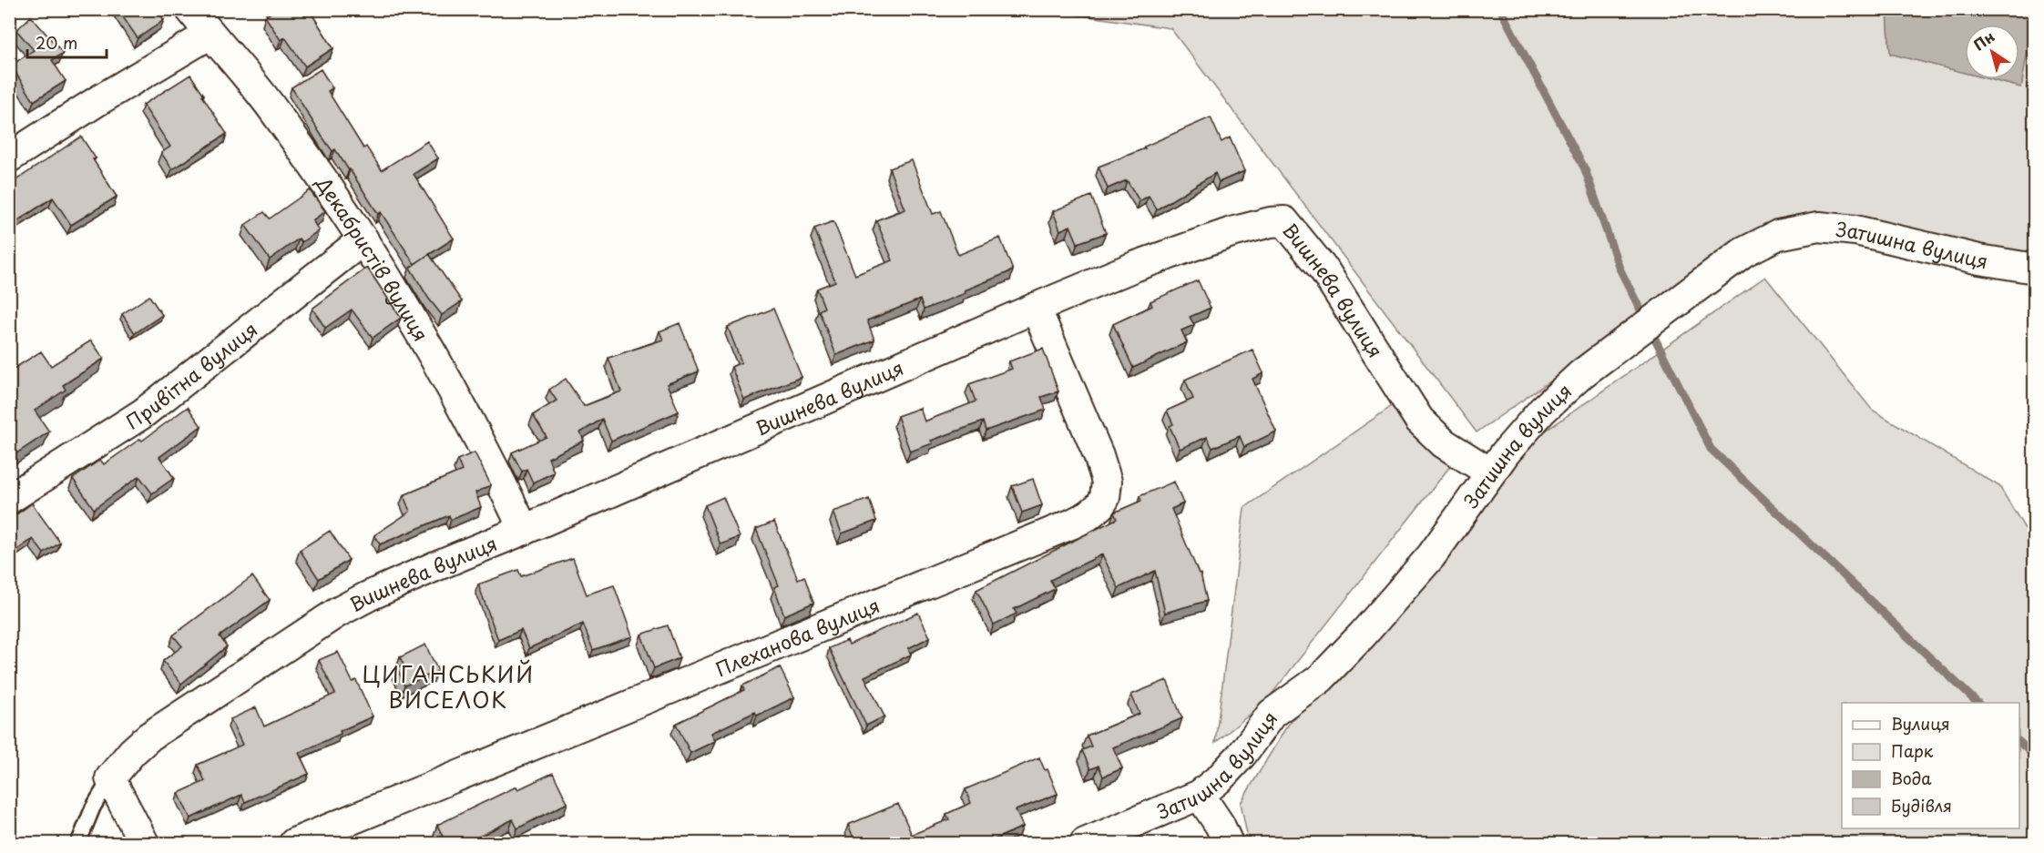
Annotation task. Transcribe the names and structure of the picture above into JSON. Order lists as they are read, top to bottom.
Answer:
{
  "streets": {
    "street": [
      "Затишна вулиця",
      "Декабристів вулиця",
      "Вишнева вулиця",
      "Привітна вулиця",
      "Плеханова вулиця"
    ]
  },
  "crossings": [
    ["Затишна вулиця", "Вишнева вулиця"],
    ["Декабристів вулиця", "Вишнева вулиця"],
    ["Декабристів вулиця", "Привітна вулиця"],
    ["Вишнева вулиця", "Плеханова вулиця"]
  ],
  "districts": ["ЦИГАНСЬКИЙ ВИСЕЛОК"],
  "legend": [
    "Вулиця",
    "Парк",
    "Вода",
    "Будівля"
  ],
  "scale_bar": "20 m",
  "north": "top left"
}
